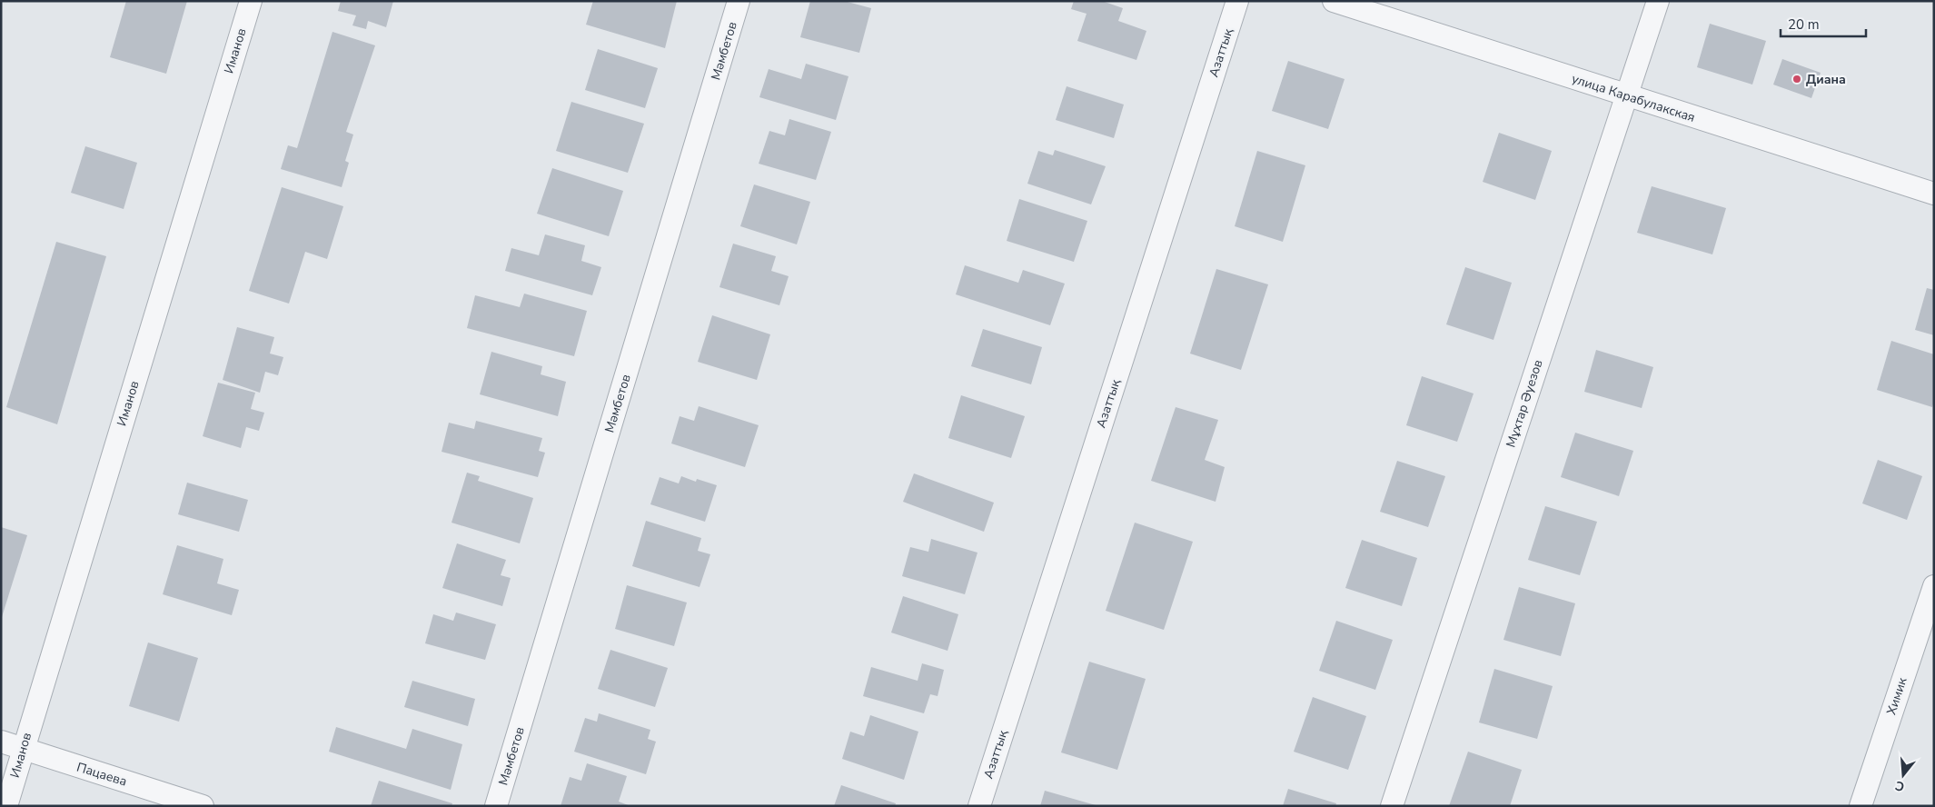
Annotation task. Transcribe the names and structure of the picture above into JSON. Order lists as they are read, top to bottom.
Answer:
{
  "streets": {
    "street": [
      "Иманов",
      "Мәмбетов",
      "Азаттық",
      "улица Карабулакская",
      "Мұхтар Әуезов",
      "Химик",
      "Пацаева"
    ]
  },
  "crossings": [
    ["Иманов", "Пацаева"],
    ["улица Карабулакская", "Мұхтар Әуезов"]
  ],
  "places": ["Диана"],
  "scale_bar": "20 m",
  "north": "bottom"
}
